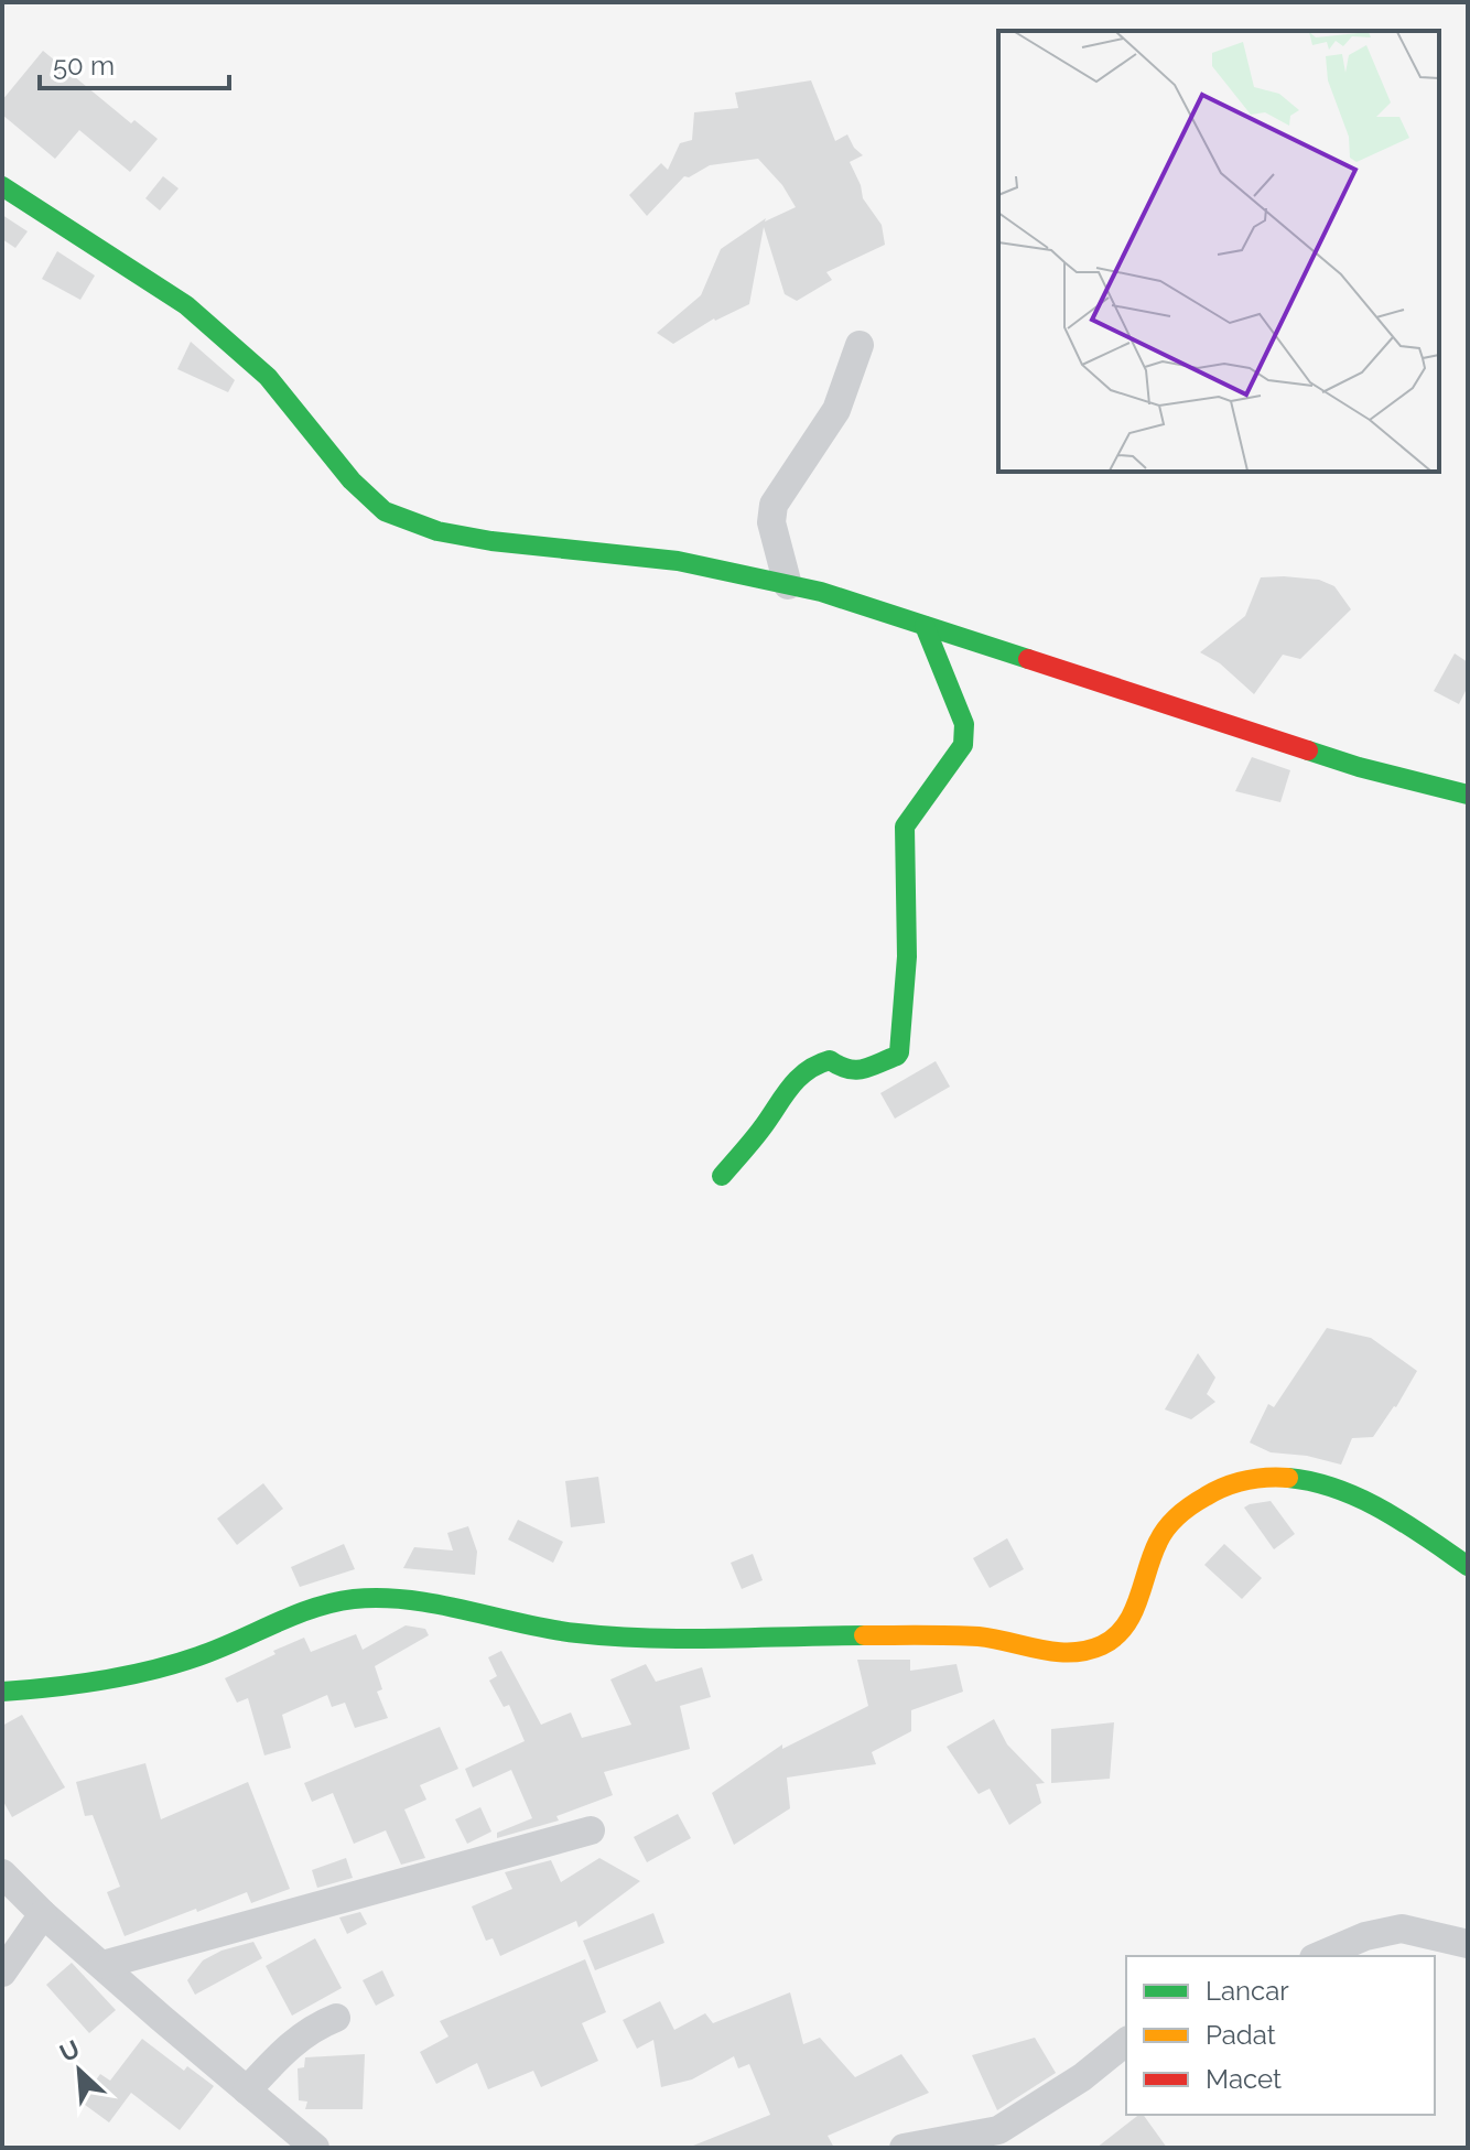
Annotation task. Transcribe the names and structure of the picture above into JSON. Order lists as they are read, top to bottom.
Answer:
{
  "legend": ["Lancar", "Padat", "Macet"],
  "scale_bar": "50 m",
  "north": "top left"
}
